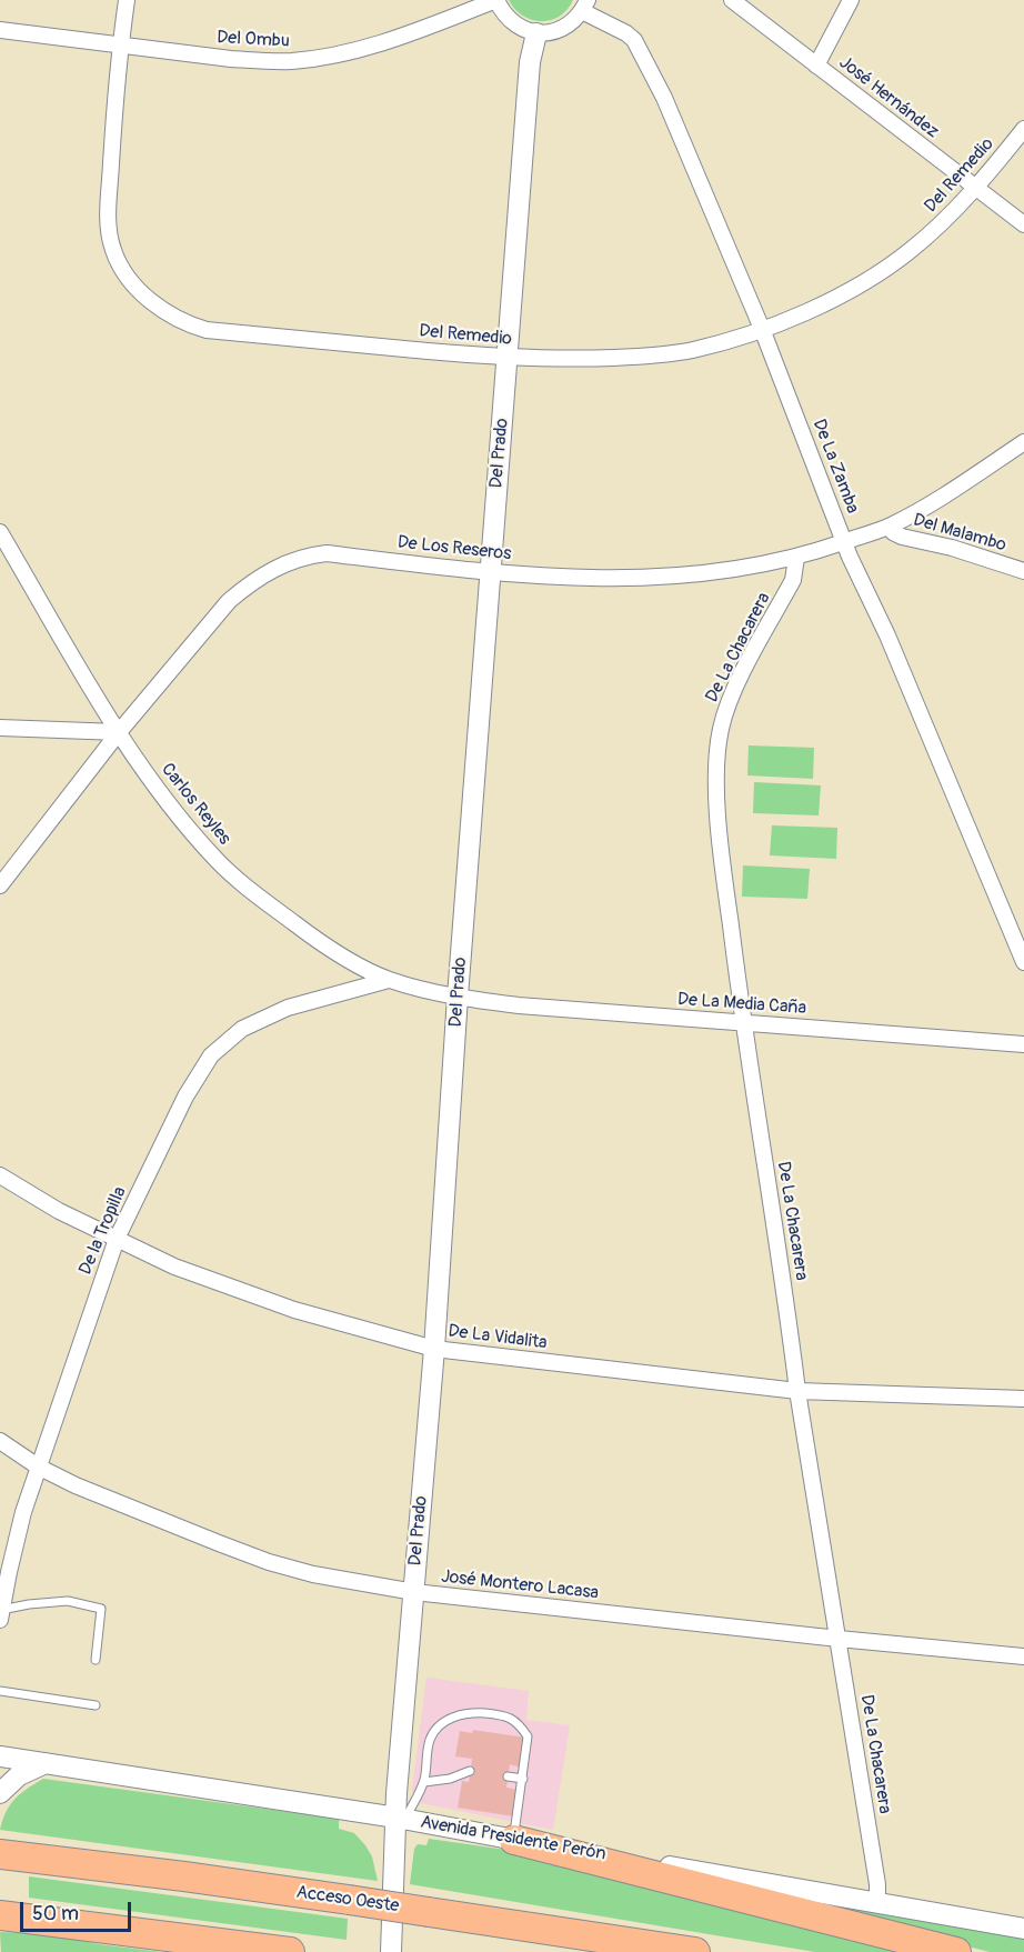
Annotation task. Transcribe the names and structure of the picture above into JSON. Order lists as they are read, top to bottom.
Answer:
{
  "streets": {
    "highway": ["Acceso Oeste"],
    "street": [
      "Del Ombu",
      "José Hernández",
      "Del Remedio",
      "Del Prado",
      "De La Zamba",
      "Del Malambo",
      "De Los Reseros",
      "De La Chacarera",
      "Carlos Reyles",
      "De La Media Caña",
      "De la Tropilla",
      "De La Vidalita",
      "José Montero Lacasa",
      "Avenida Presidente Perón"
    ]
  },
  "crossings": [
    ["Del Ombu", "Del Remedio"],
    ["José Hernández", "Del Remedio"],
    ["Del Remedio", "Del Prado"],
    ["Del Remedio", "De La Zamba"],
    ["Del Prado", "De Los Reseros"],
    ["Del Prado", "Carlos Reyles"],
    ["Del Prado", "De La Media Caña"],
    ["Del Prado", "De La Vidalita"],
    ["Del Prado", "José Montero Lacasa"],
    ["Del Prado", "Avenida Presidente Perón"],
    ["De La Zamba", "De Los Reseros"],
    ["Del Malambo", "De Los Reseros"],
    ["De Los Reseros", "De La Chacarera"],
    ["De Los Reseros", "Carlos Reyles"],
    ["De La Chacarera", "De La Media Caña"],
    ["De La Chacarera", "De La Vidalita"],
    ["De La Chacarera", "José Montero Lacasa"],
    ["De La Chacarera", "Avenida Presidente Perón"],
    ["Carlos Reyles", "De La Media Caña"],
    ["Carlos Reyles", "De la Tropilla"],
    ["De la Tropilla", "De La Vidalita"],
    ["De la Tropilla", "José Montero Lacasa"]
  ],
  "scale_bar": "50 m"
}
